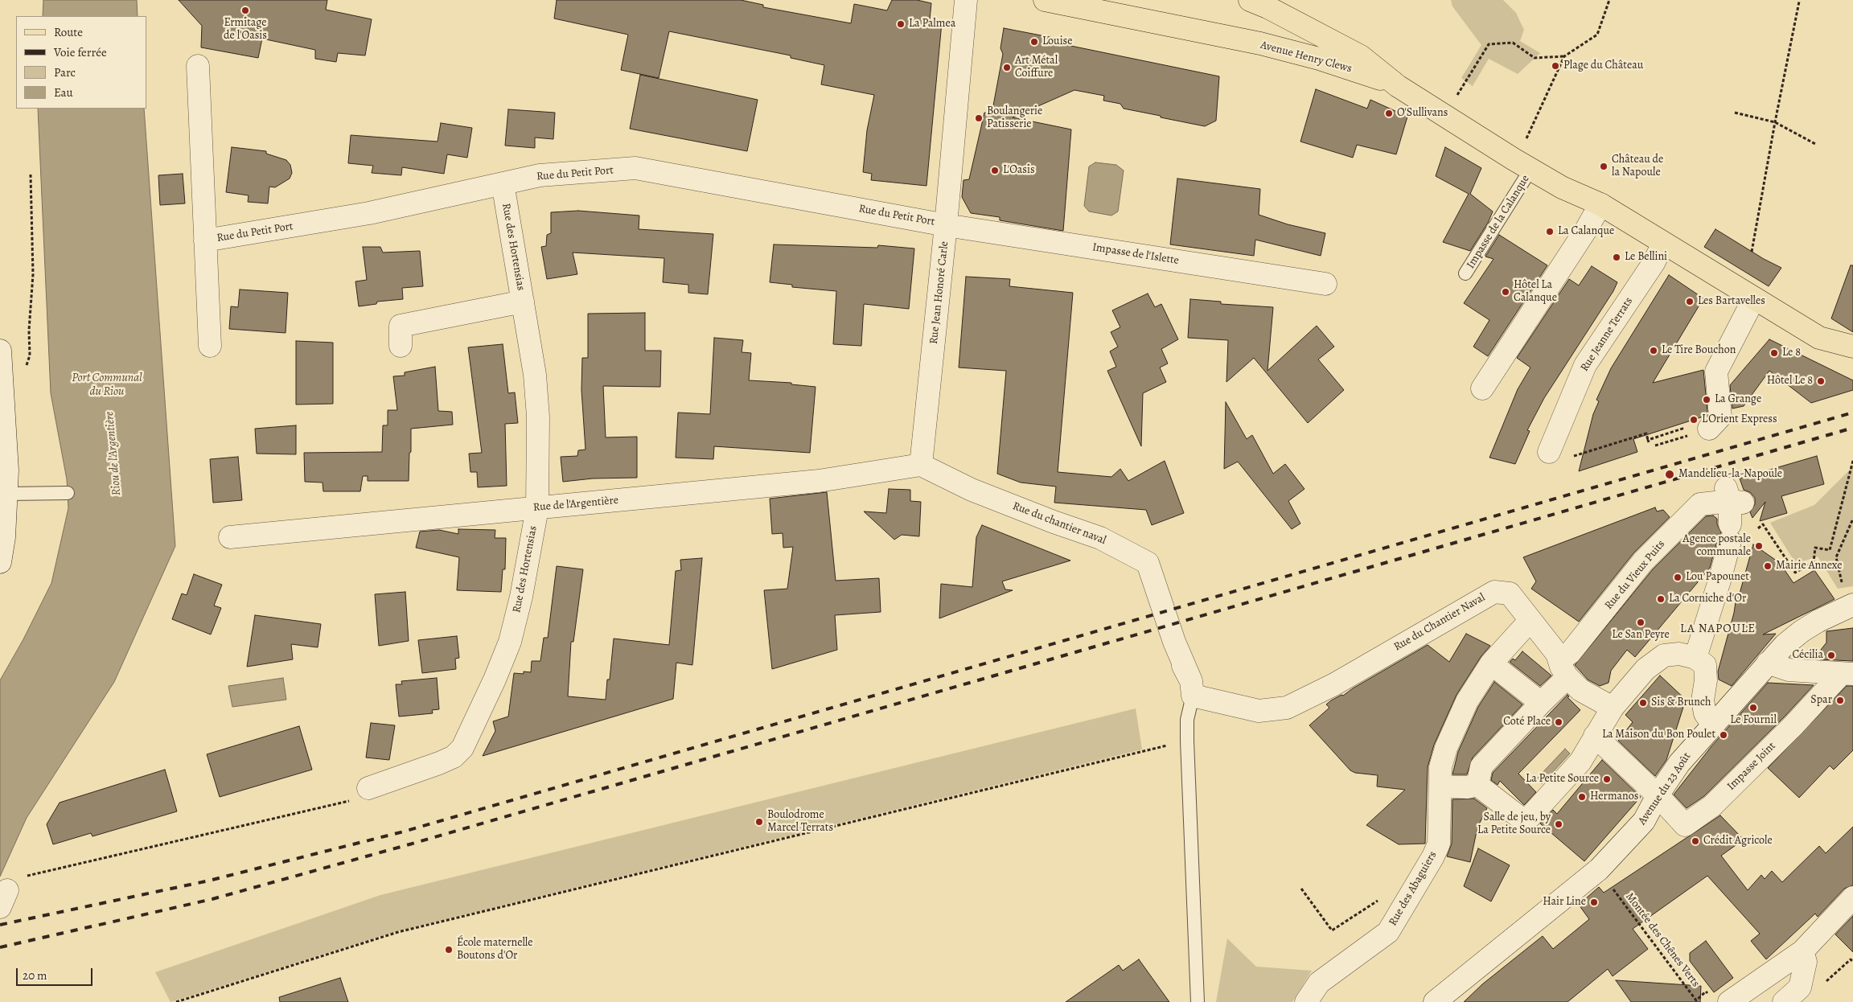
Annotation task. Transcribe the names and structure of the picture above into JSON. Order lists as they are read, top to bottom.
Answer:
{
  "streets": {
    "main road": ["Avenue Henry Clews"],
    "street": [
      "Rue du Petit Port",
      "Rue des Hortensias",
      "Impasse de l'Islette",
      "Rue Jean Honoré Carle",
      "Rue Jeanne Terrats",
      "Rue de l'Argentière",
      "Rue du chantier naval",
      "Rue du Vieux Puits",
      "Rue du Chantier Naval",
      "Impasse Joint",
      "Avenue du 23 Août",
      "Rue des Abaguiers"
    ],
    "lane": ["Impasse de la Calanque"],
    "path": ["Montée des Chênes Verts"]
  },
  "crossings": [
    ["Rue du Petit Port", "Rue des Hortensias"],
    ["Rue du Petit Port", "Impasse de l'Islette"],
    ["Rue du Petit Port", "Rue Jean Honoré Carle"],
    ["Rue des Hortensias", "Rue de l'Argentière"],
    ["Impasse de l'Islette", "Rue Jean Honoré Carle"],
    ["Rue Jean Honoré Carle", "Rue de l'Argentière"],
    ["Rue Jean Honoré Carle", "Rue du chantier naval"],
    ["Rue de l'Argentière", "Rue du chantier naval"],
    ["Rue du chantier naval", "Rue du Chantier Naval"],
    ["Rue du Vieux Puits", "Rue du Chantier Naval"],
    ["Rue du Chantier Naval", "Rue des Abaguiers"],
    ["Impasse Joint", "Avenue du 23 Août"],
    ["Avenue du 23 Août", "Montée des Chênes Verts"]
  ],
  "districts": ["LA NAPOULE"],
  "water": ["Port Communal du Riou", "Riou de l'Argentière"],
  "places": [
    "Ermitage de l'Oasis",
    "La Palmea",
    "Louise",
    "Plage du Château",
    "Art Métal Coiffure",
    "O'Sullivans",
    "Boulangerie Patisserie",
    "Château de la Napoule",
    "L'Oasis",
    "La Calanque",
    "Le Bellini",
    "Hôtel La Calanque",
    "Les Bartavelles",
    "Le Tire Bouchon",
    "Le 8",
    "Hôtel Le 8",
    "La Grange",
    "L'Orient Express",
    "Mandelieu-la-Napoule",
    "Agence postale communale",
    "Mairie Annexe",
    "Lou Papounet",
    "La Corniche d'Or",
    "Le San Peyre",
    "Cécilia",
    "Spar",
    "Sis & Brunch",
    "Le Fournil",
    "Coté Place",
    "La Maison du Bon Poulet",
    "La Petite Source",
    "Hermanos",
    "Boulodrome Marcel Terrats",
    "Salle de jeu, by La Petite Source",
    "Crédit Agricole",
    "Hair Line",
    "École maternelle Boutons d'Or"
  ],
  "legend": [
    "Route",
    "Voie ferrée",
    "Parc",
    "Eau"
  ],
  "scale_bar": "20 m"
}
